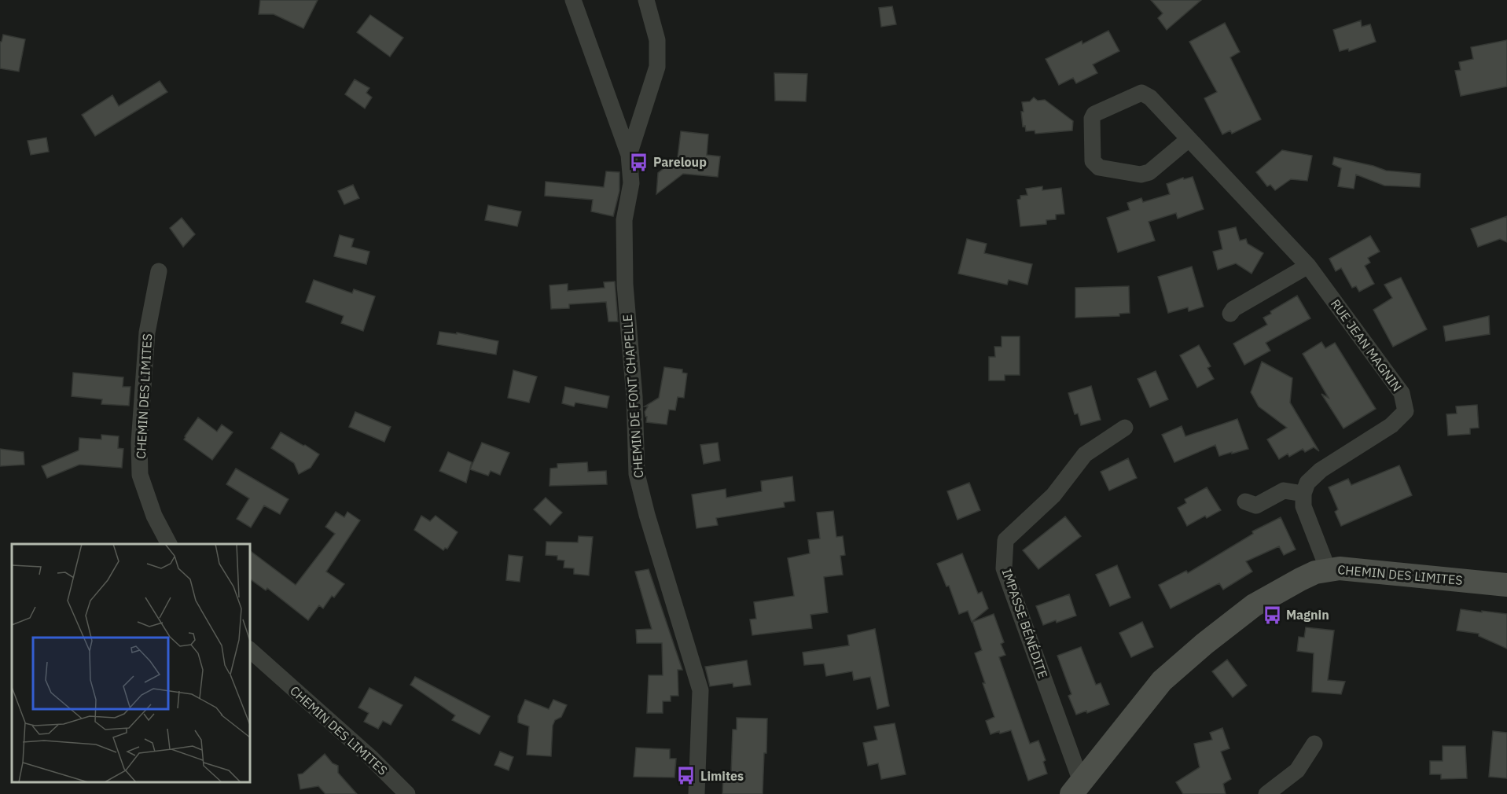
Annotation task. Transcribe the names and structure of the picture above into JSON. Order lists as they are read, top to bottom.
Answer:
{
  "streets": {
    "street": [
      "RUE JEAN MAGNIN",
      "CHEMIN DES LIMITES",
      "CHEMIN DE FONT CHAPELLE",
      "IMPASSE BÉNÉDITE"
    ]
  },
  "crossings": [
    ["CHEMIN DES LIMITES", "IMPASSE BÉNÉDITE"]
  ],
  "places": {
    "bus stop": ["Pareloup", "Magnin", "Limites"]
  }
}
